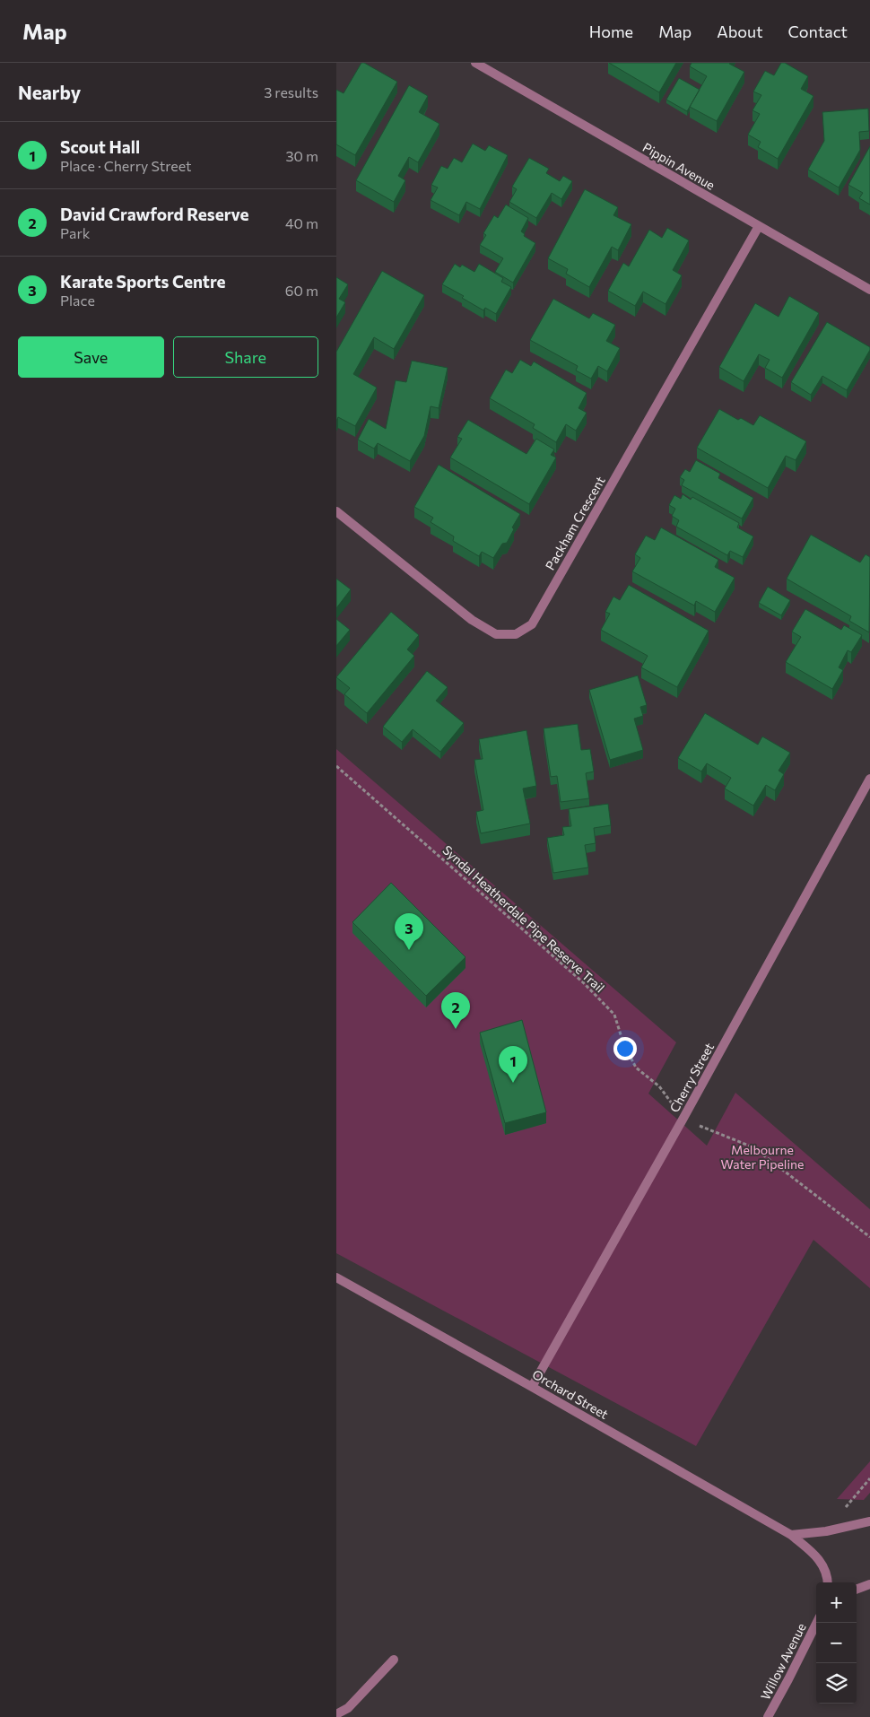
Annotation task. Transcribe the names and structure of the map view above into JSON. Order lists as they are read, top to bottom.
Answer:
{
  "streets": {
    "street": [
      "Pippin Avenue",
      "Packham Crescent",
      "Cherry Street",
      "Orchard Street",
      "Willow Avenue"
    ],
    "path": ["Syndal Heatherdale Pipe Reserve Trail"]
  },
  "crossings": [
    ["Pippin Avenue", "Packham Crescent"],
    ["Syndal Heatherdale Pipe Reserve Trail", "Cherry Street"],
    ["Cherry Street", "Orchard Street"]
  ],
  "parks": ["Melbourne Water Pipeline"],
  "page": {
    "header": "Map",
    "nav": [
      "Home",
      "Map",
      "About",
      "Contact"
    ],
    "heading": ["Nearby", "3 results"],
    "list": [
      {
        "mark": "1",
        "name": "Scout Hall",
        "note": "Place · Cherry Street",
        "value": "30 m"
      },
      {
        "mark": "2",
        "name": "David Crawford Reserve",
        "note": "Park",
        "value": "40 m"
      },
      {
        "mark": "3",
        "name": "Karate Sports Centre",
        "note": "Place",
        "value": "60 m"
      }
    ],
    "buttons": ["Save", "Share"],
    "pins": ["3", "2", "1"],
    "map_buttons": ["+", "−"]
  }
}
